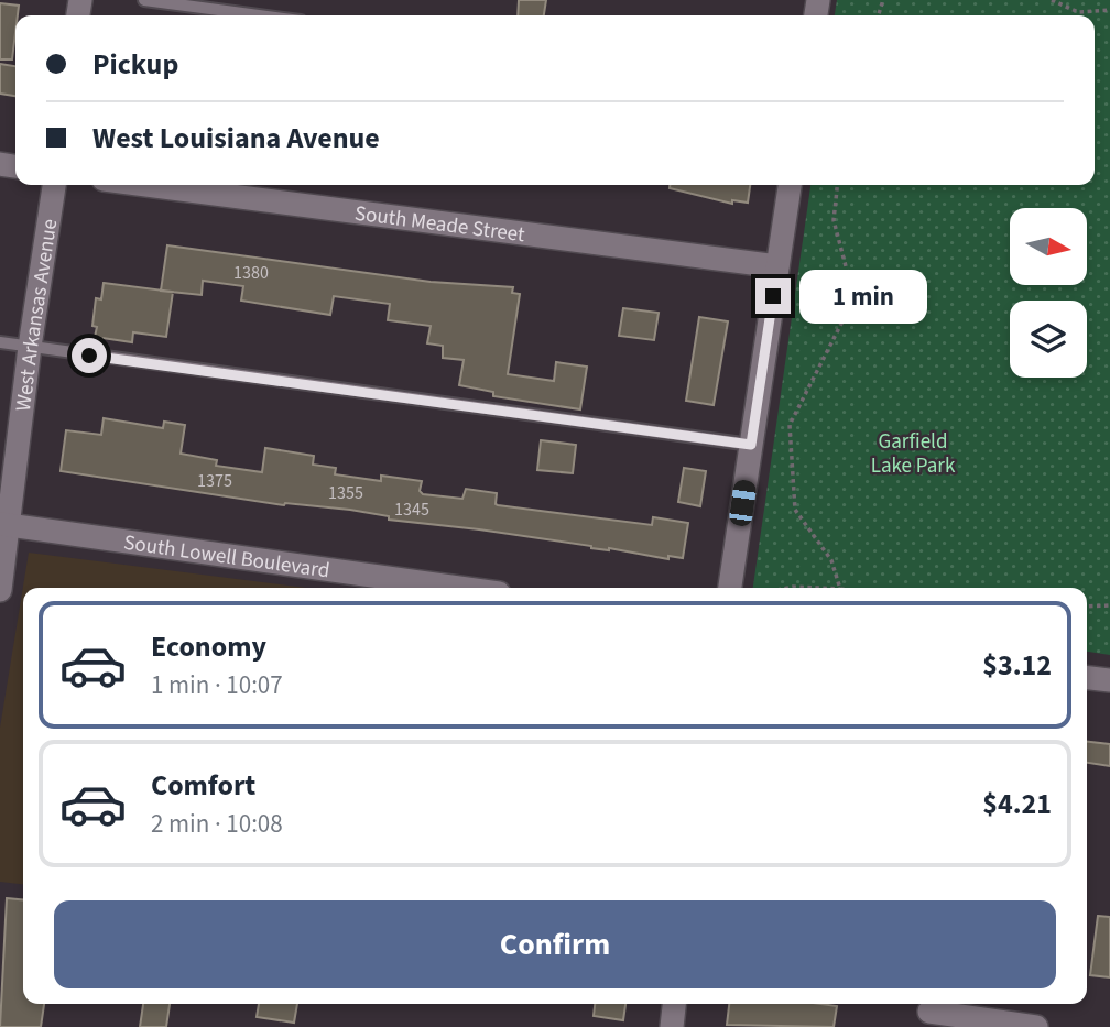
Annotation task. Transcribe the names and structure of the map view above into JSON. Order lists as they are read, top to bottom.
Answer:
{
  "streets": {
    "street": ["South Meade Street", "West Arkansas Avenue", "South Lowell Boulevard"]
  },
  "crossings": [
    ["West Arkansas Avenue", "South Lowell Boulevard"]
  ],
  "parks": ["Garfield Lake Park"],
  "house_numbers": [
    "1380",
    "1375",
    "1355",
    "1345"
  ],
  "north": "right",
  "page": {
    "banner": ["Pickup", "West Louisiana Avenue"],
    "bubble": "1 min",
    "list": [
      {
        "name": "Economy",
        "note": "1 min · 10:07",
        "value": "$3.12"
      },
      {
        "name": "Comfort",
        "note": "2 min · 10:08",
        "value": "$4.21"
      }
    ],
    "buttons": "Confirm"
  }
}
